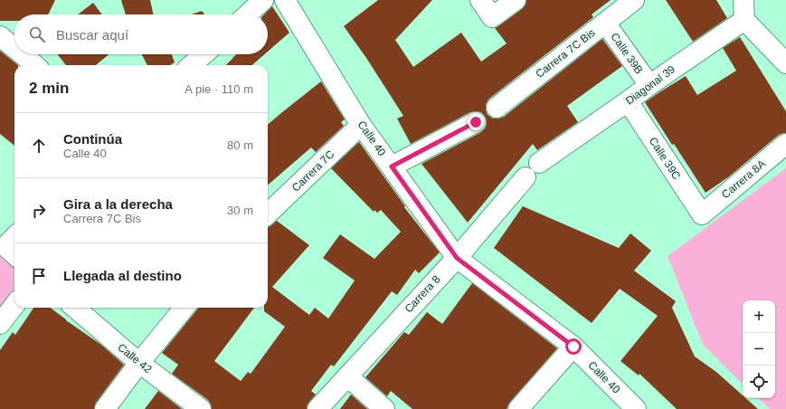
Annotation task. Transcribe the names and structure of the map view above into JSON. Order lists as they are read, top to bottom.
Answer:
{
  "streets": {
    "street": [
      "Carrera 7C Bis",
      "Calle 39B",
      "Diagonal 39",
      "Calle 40",
      "Calle 39C",
      "Carrera 7C",
      "Carrera 8A",
      "Carrera 8",
      "Calle 42"
    ]
  },
  "crossings": [
    ["Carrera 7C Bis", "Calle 39B"],
    ["Calle 39B", "Diagonal 39"],
    ["Diagonal 39", "Calle 39C"],
    ["Calle 40", "Carrera 7C"],
    ["Calle 40", "Carrera 8"],
    ["Calle 39C", "Carrera 8A"]
  ],
  "page": {
    "search": "Buscar aquí",
    "heading": ["2 min", "A pie · 110 m"],
    "list": [
      ["Continúa", "Calle 40", "80 m"],
      ["Gira a la derecha", "Carrera 7C Bis", "30 m"],
      "Llegada al destino"
    ],
    "map_buttons": ["+", "−"]
  }
}
